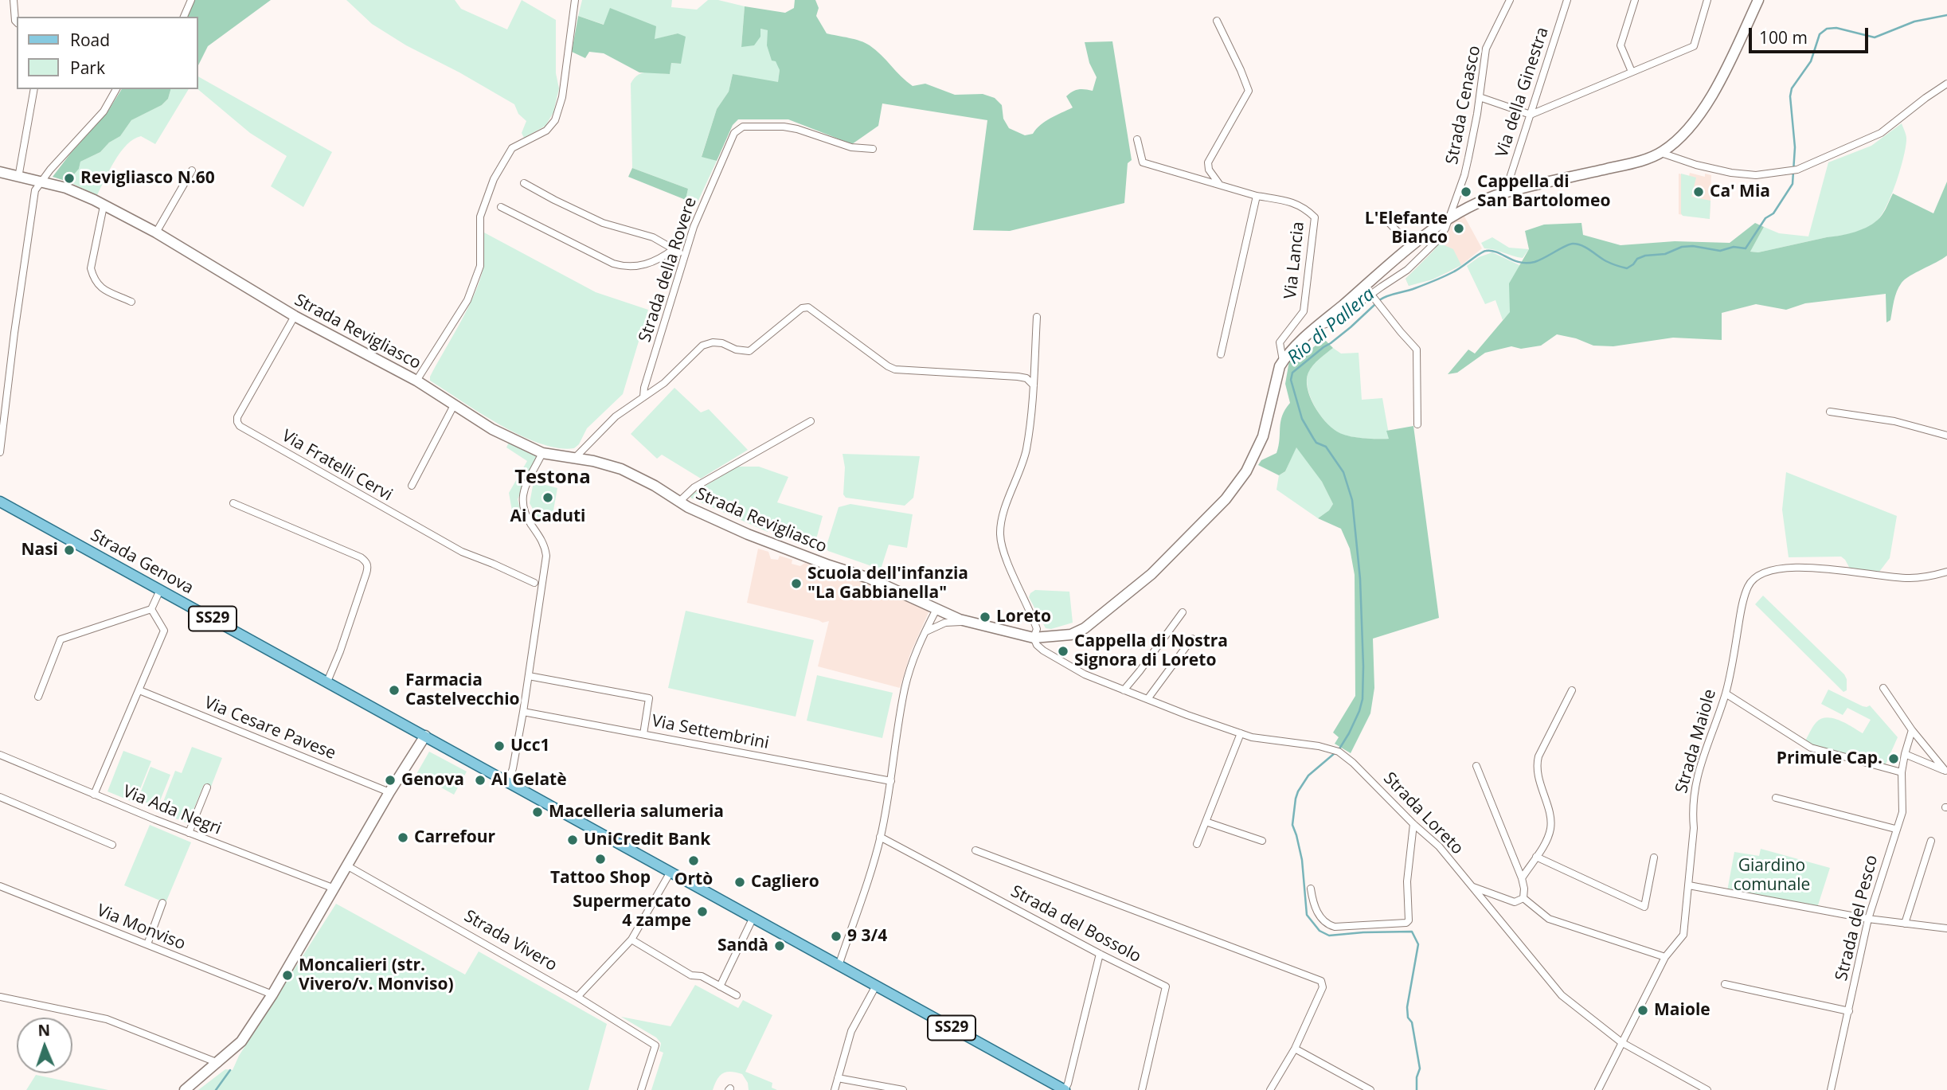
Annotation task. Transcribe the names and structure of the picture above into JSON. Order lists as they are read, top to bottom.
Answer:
{
  "streets": {
    "main road": ["Strada Genova", "SS29"],
    "street": [
      "Via della Ginestra",
      "Strada Cenasco",
      "Via Lancia",
      "Strada della Rovere",
      "Strada Revigliasco",
      "Via Fratelli Cervi",
      "Via Cesare Pavese",
      "Via Settembrini",
      "Strada Maiole",
      "Via Ada Negri",
      "Strada Loreto",
      "Strada del Pesco",
      "Strada del Bossolo",
      "Via Monviso",
      "Strada Vivero"
    ]
  },
  "crossings": [
    ["Via della Ginestra", "Strada Revigliasco"],
    ["Strada Cenasco", "Strada Revigliasco"],
    ["Via Lancia", "Strada Revigliasco"],
    ["Strada Revigliasco", "Via Fratelli Cervi"],
    ["Strada Revigliasco", "Strada Loreto"],
    ["Strada Maiole", "Strada Loreto"]
  ],
  "districts": ["Testona"],
  "water": ["Rio di Pallera"],
  "parks": ["Giardino comunale"],
  "places": [
    "Revigliasco N.60",
    "Cappella di San Bartolomeo",
    "Ca' Mia",
    "L'Elefante Bianco",
    "Ai Caduti",
    "Nasi",
    "Scuola dell'infanzia \"La Gabbianella\"",
    "Loreto",
    "Cappella di Nostra Signora di Loreto",
    "Farmacia Castelvecchio",
    "Ucc1",
    "Primule Cap.",
    "Genova",
    "Al Gelatè",
    "Macelleria salumeria",
    "Carrefour",
    "UniCredit Bank",
    "Tattoo Shop",
    "Ortò",
    "Cagliero",
    "Supermercato 4 zampe",
    "9 3/4",
    "Sandà",
    "Moncalieri (str. Vivero/v. Monviso)",
    "Maiole"
  ],
  "legend": ["Road", "Park"],
  "scale_bar": "100 m",
  "north": "top"
}
